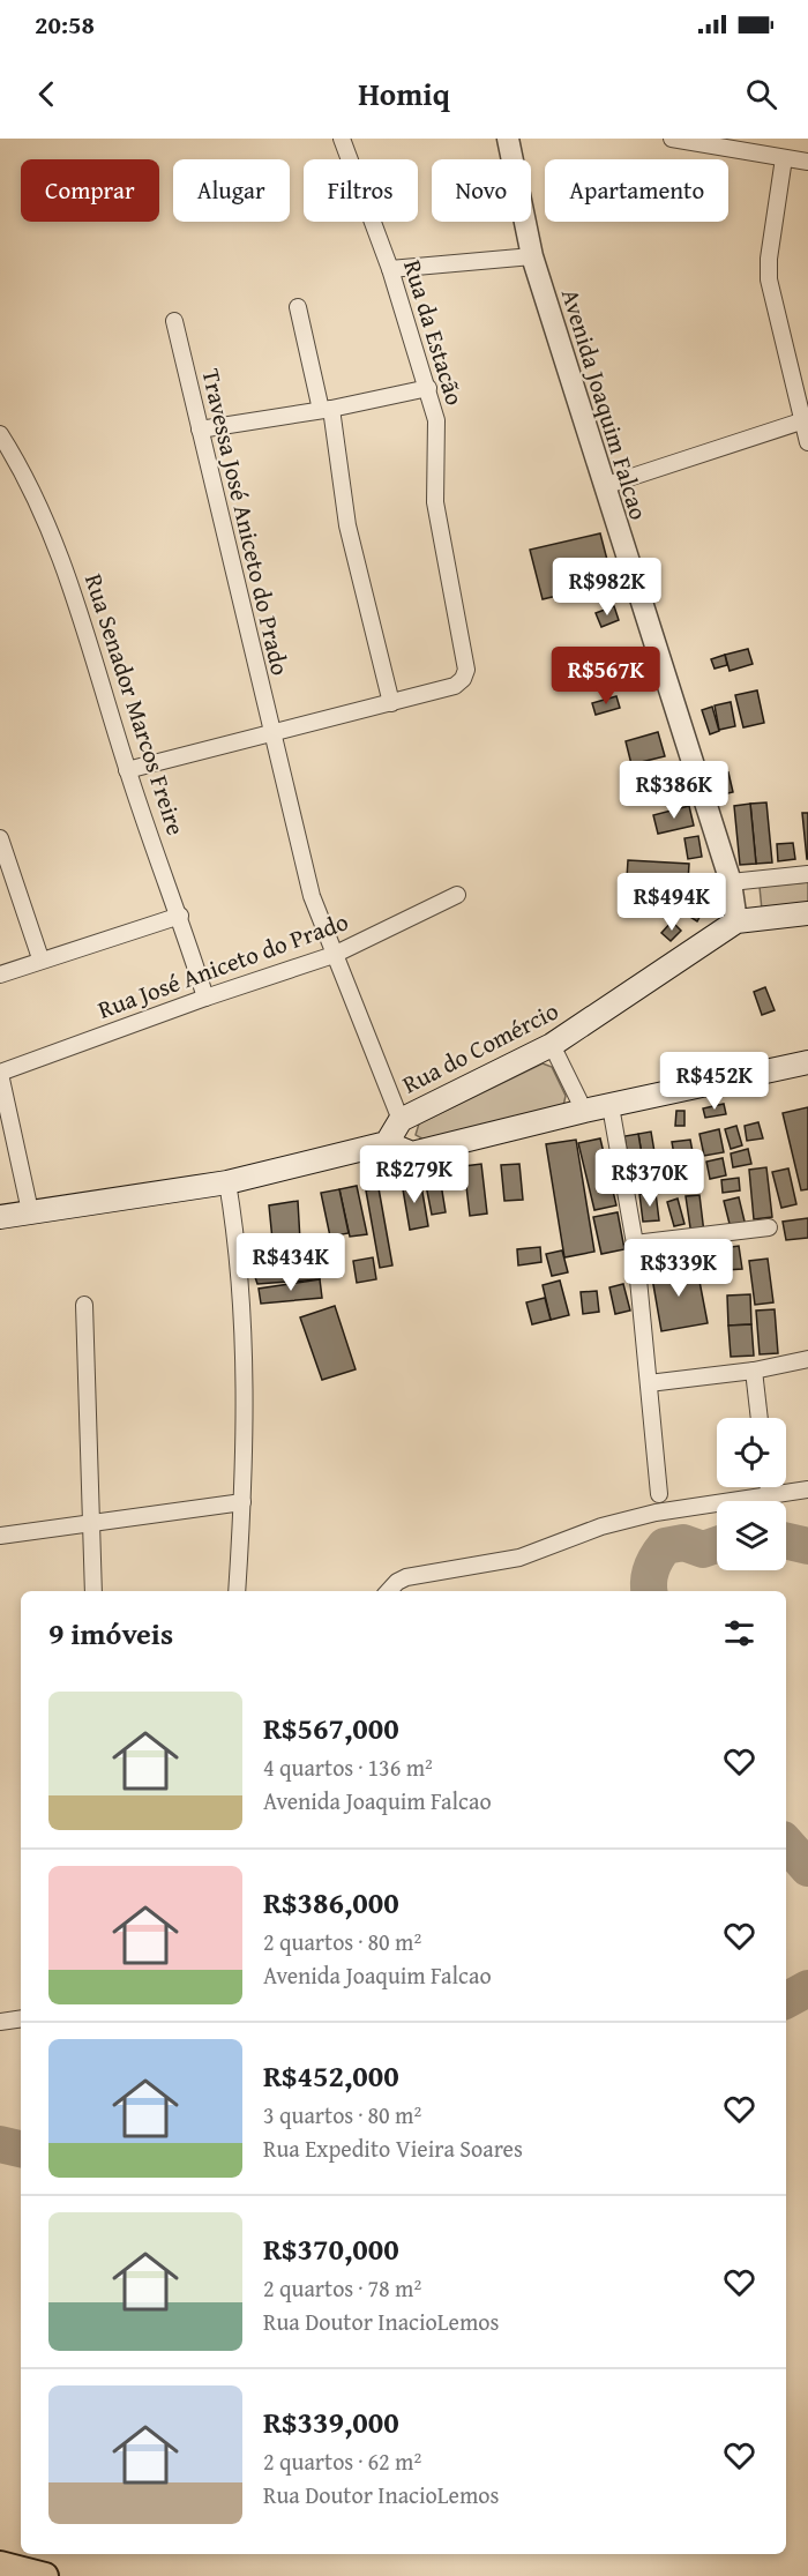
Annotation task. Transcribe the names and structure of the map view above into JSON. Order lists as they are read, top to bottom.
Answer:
{
  "streets": {
    "main road": ["Rua do Comércio"],
    "street": [
      "Rua da Estacão",
      "Avenida Joaquim Falcao",
      "Travessa José Aniceto do Prado",
      "Rua Senador Marcos Freire",
      "Rua José Aniceto do Prado"
    ]
  },
  "crossings": [
    ["Avenida Joaquim Falcao", "Rua do Comércio"],
    ["Travessa José Aniceto do Prado", "Rua José Aniceto do Prado"],
    ["Travessa José Aniceto do Prado", "Rua do Comércio"],
    ["Rua Senador Marcos Freire", "Rua José Aniceto do Prado"]
  ],
  "page": {
    "status": "20:58",
    "header": "Homiq",
    "chip": [
      "Comprar",
      "Alugar",
      "Filtros",
      "Novo",
      "Apartamento"
    ],
    "price": [
      "R$982K",
      "R$567K",
      "R$386K",
      "R$494K",
      "R$452K",
      "R$279K",
      "R$370K",
      "R$434K",
      "R$339K"
    ],
    "heading": "9 imóveis",
    "list": [
      {
        "name": "R$567,000",
        "note": "4 quartos · 136 m² · Avenida Joaquim Falcao"
      },
      {
        "name": "R$386,000",
        "note": "2 quartos · 80 m² · Avenida Joaquim Falcao"
      },
      {
        "name": "R$452,000",
        "note": "3 quartos · 80 m² · Rua Expedito Vieira Soares"
      },
      {
        "name": "R$370,000",
        "note": "2 quartos · 78 m² · Rua Doutor InacioLemos"
      },
      {
        "name": "R$339,000",
        "note": "2 quartos · 62 m² · Rua Doutor InacioLemos"
      }
    ]
  }
}
